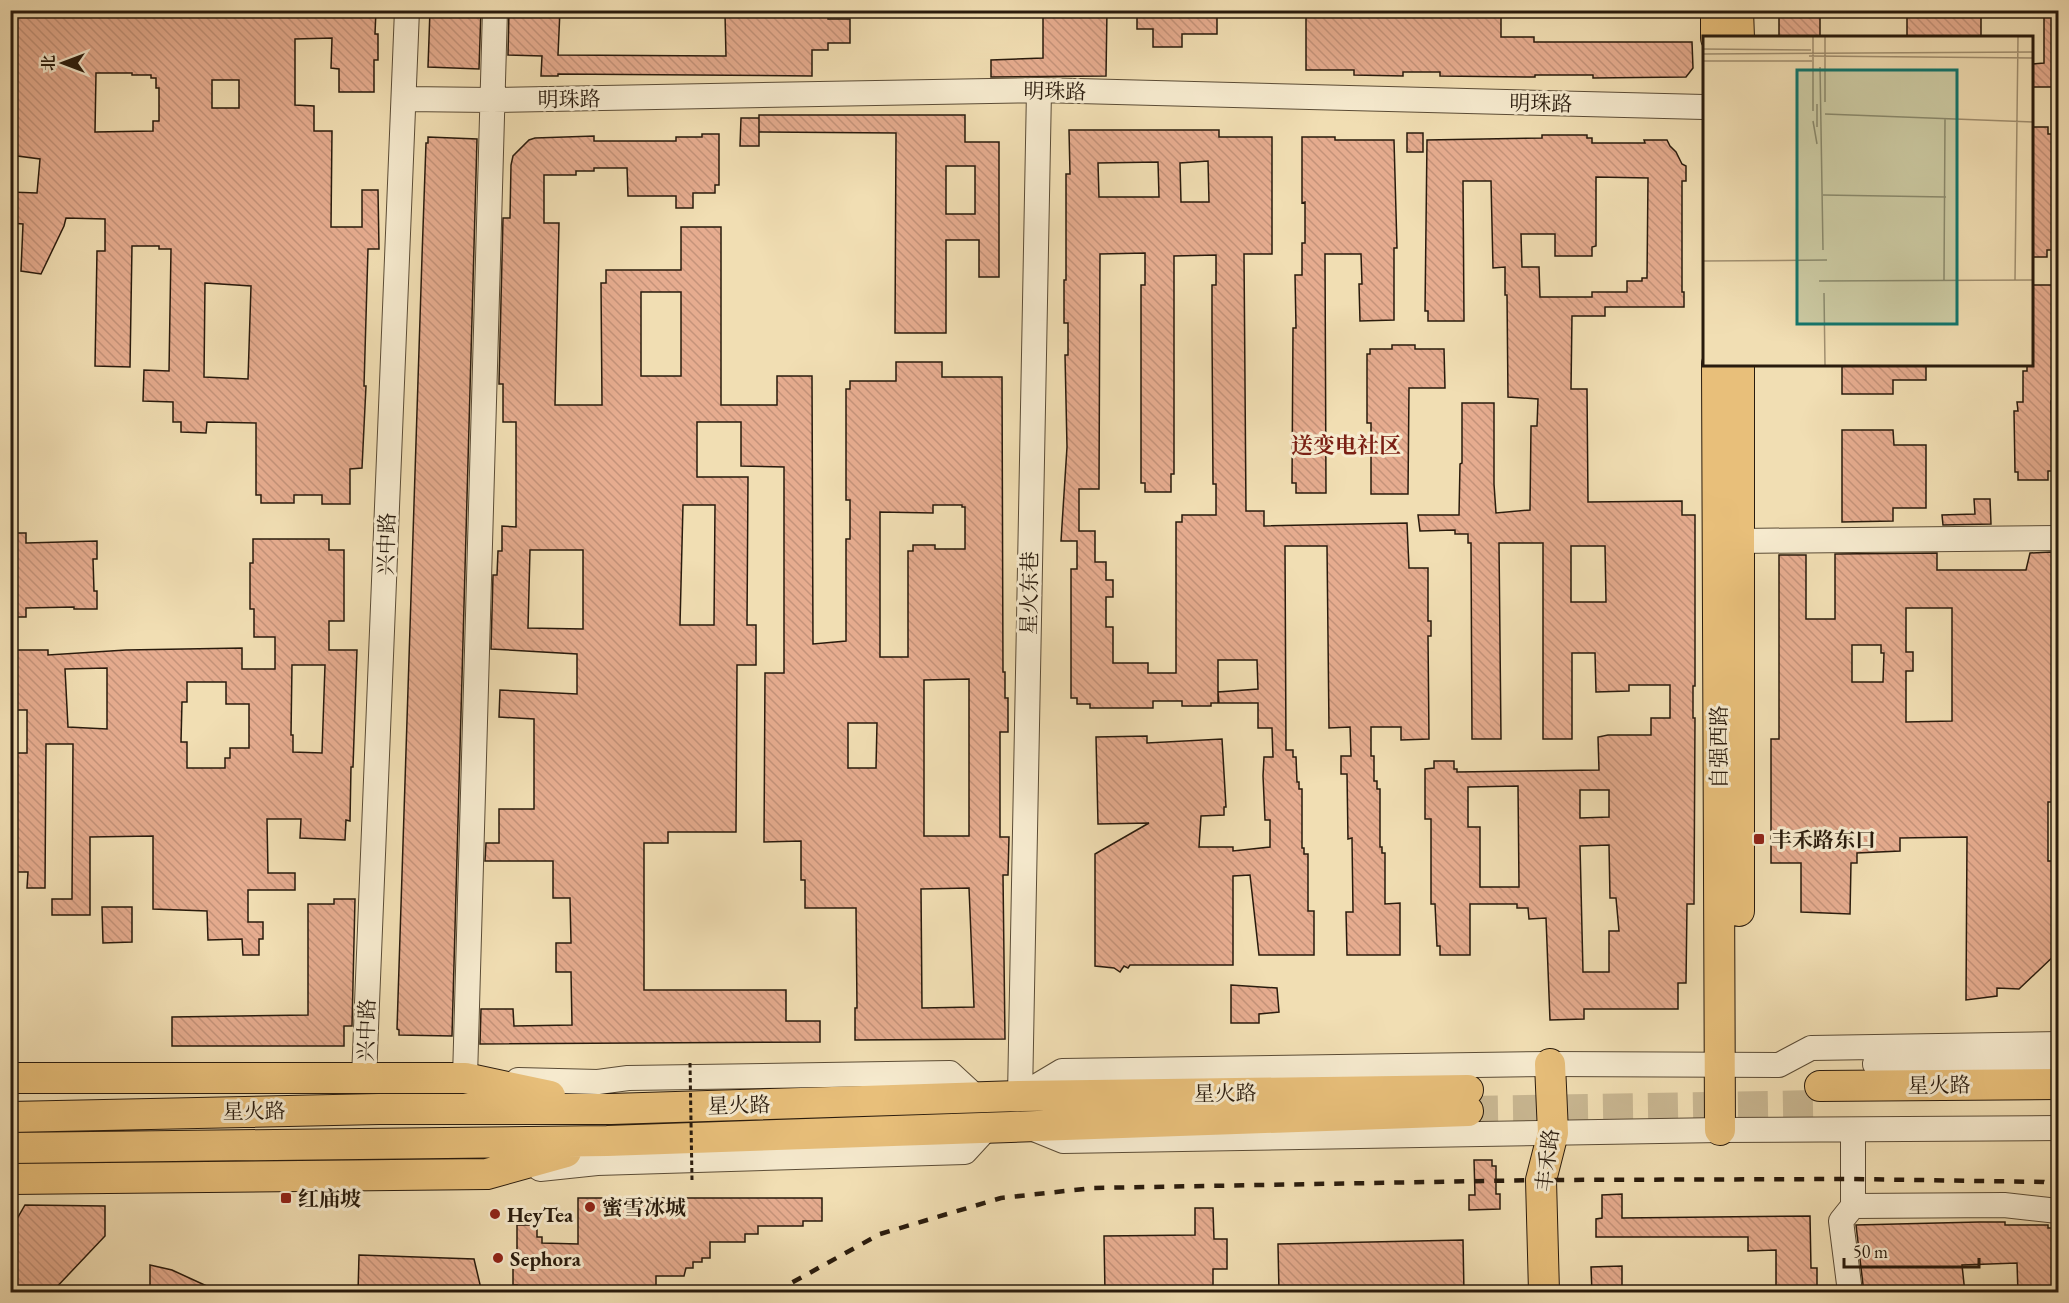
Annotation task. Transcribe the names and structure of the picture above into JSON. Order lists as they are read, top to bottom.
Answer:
{
  "streets": {
    "main road": ["自强西路", "星火路", "丰禾路"],
    "street": ["明珠路", "兴中路", "星火东巷"]
  },
  "crossings": [
    ["明珠路", "兴中路"],
    ["明珠路", "星火东巷"],
    ["星火东巷", "星火路"]
  ],
  "districts": ["送变电社区"],
  "places": {
    "transit": ["丰禾路东口", "红庙坡"],
    "other": ["蜜雪冰城", "HeyTea", "Sephora"]
  },
  "scale_bar": "50 m",
  "north": "left"
}
